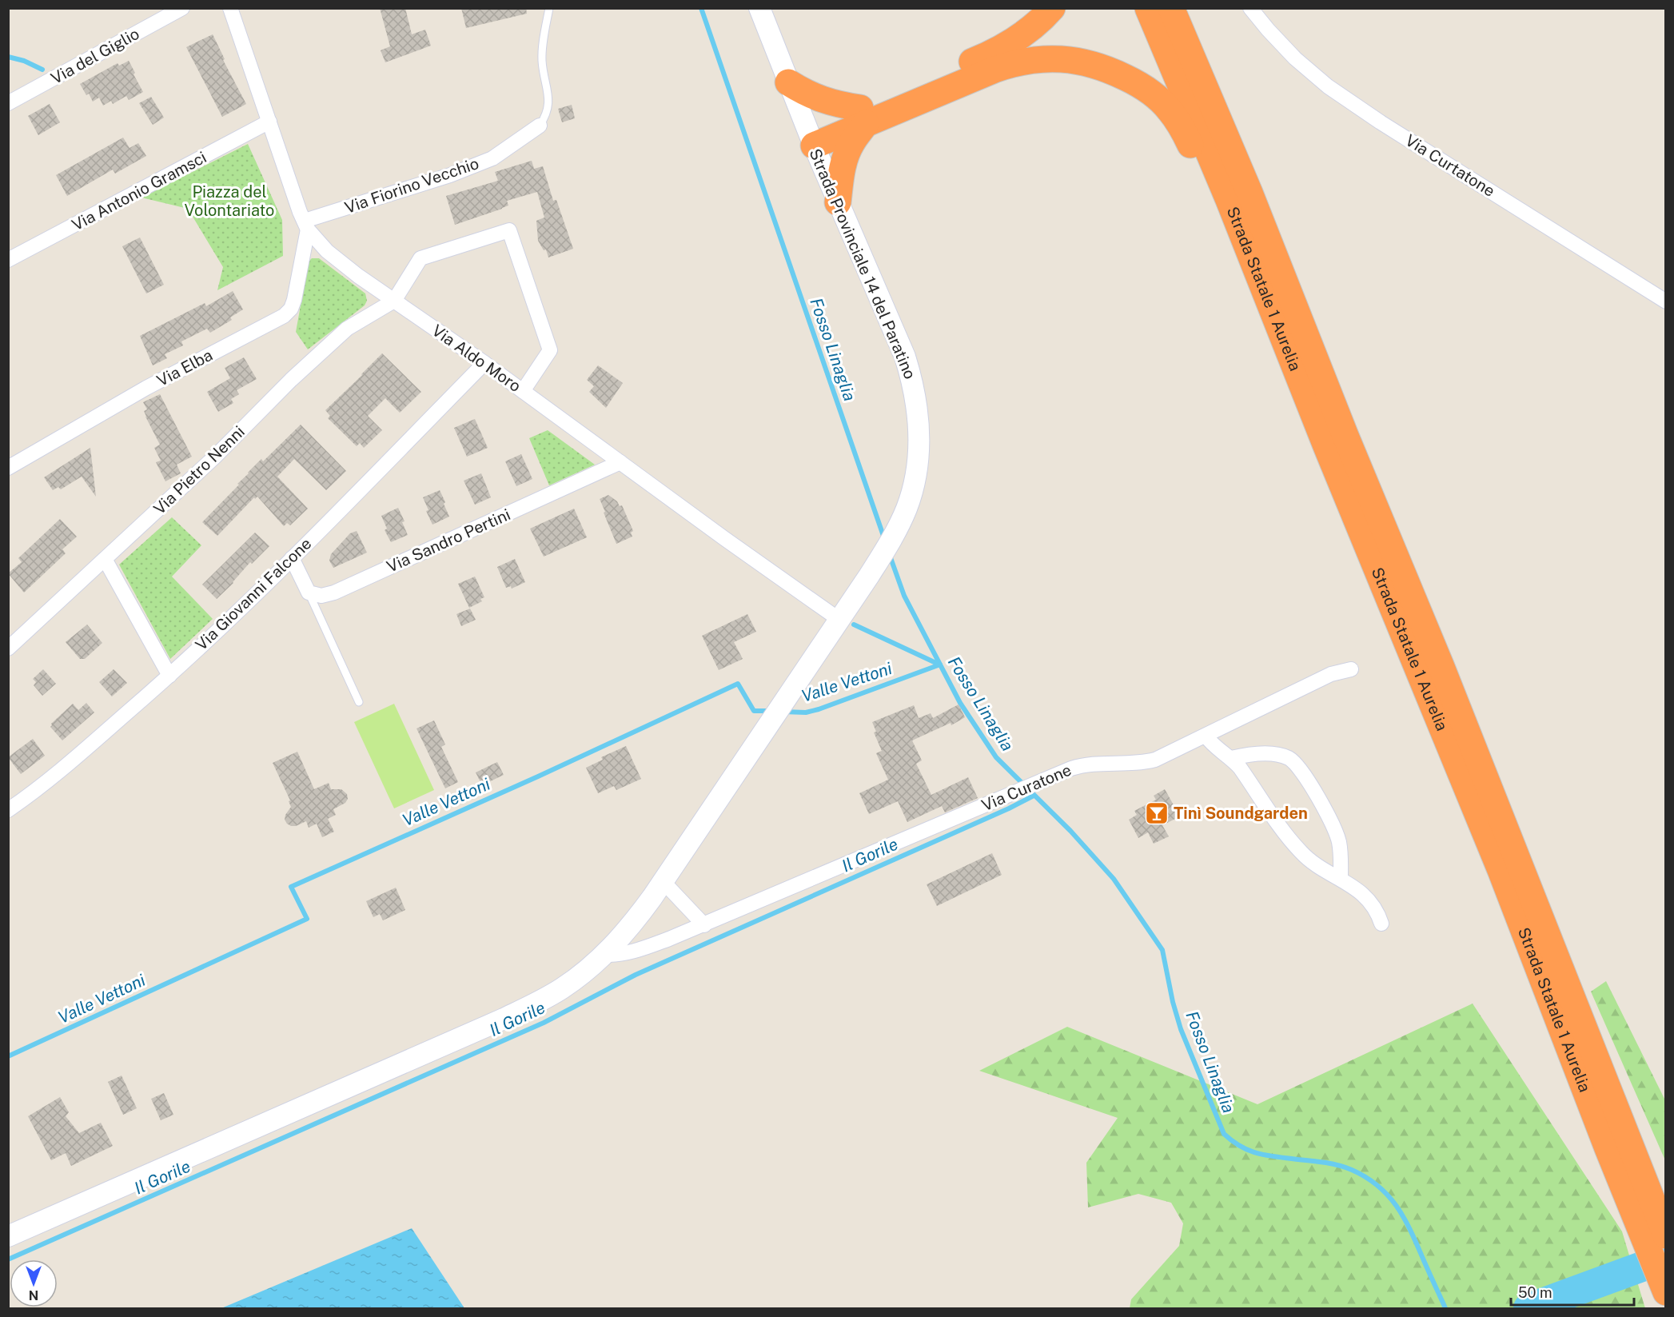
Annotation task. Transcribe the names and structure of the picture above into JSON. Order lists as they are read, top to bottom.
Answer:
{
  "streets": {
    "highway": ["Strada Statale 1 Aurelia"],
    "main road": ["Strada Provinciale 14 del Paratino"],
    "street": [
      "Via del Giglio",
      "Via Curtatone",
      "Via Fiorino Vecchio",
      "Via Antonio Gramsci",
      "Via Aldo Moro",
      "Via Elba",
      "Via Pietro Nenni",
      "Via Sandro Pertini",
      "Via Giovanni Falcone",
      "Via Curatone"
    ]
  },
  "crossings": [
    ["Via Fiorino Vecchio", "Via Aldo Moro"],
    ["Via Fiorino Vecchio", "Via Elba"],
    ["Via Antonio Gramsci", "Via Aldo Moro"],
    ["Strada Provinciale 14 del Paratino", "Via Aldo Moro"],
    ["Strada Provinciale 14 del Paratino", "Via Curatone"],
    ["Via Aldo Moro", "Via Elba"],
    ["Via Aldo Moro", "Via Pietro Nenni"],
    ["Via Aldo Moro", "Via Sandro Pertini"],
    ["Via Aldo Moro", "Via Giovanni Falcone"]
  ],
  "water": ["Fosso Linaglia", "Valle Vettoni", "Il Gorile"],
  "parks": ["Piazza del Volontariato"],
  "places": {
    "bar": ["Tinì Soundgarden"]
  },
  "scale_bar": "50 m",
  "north": "bottom"
}
